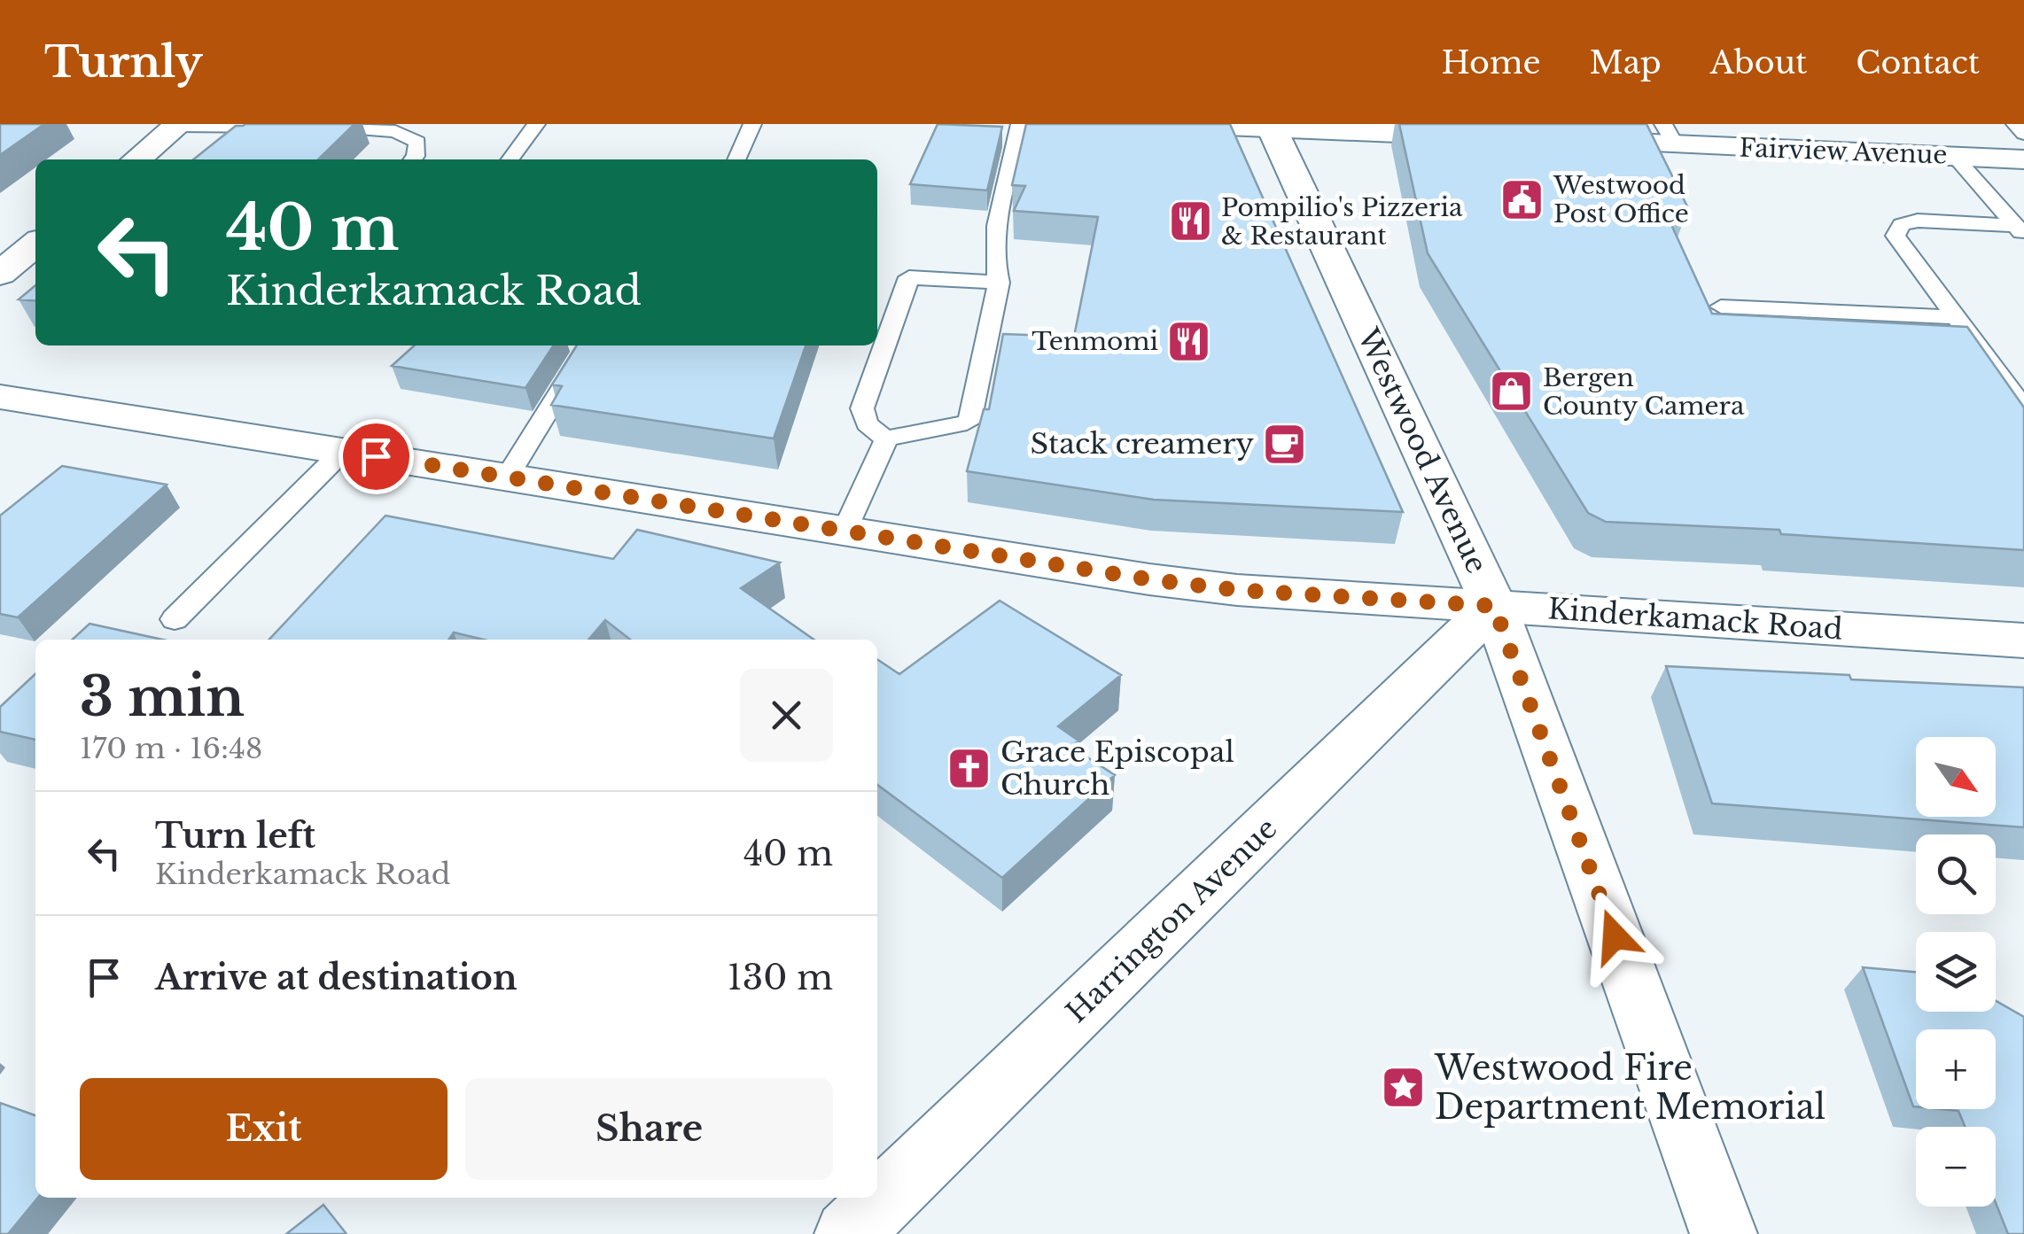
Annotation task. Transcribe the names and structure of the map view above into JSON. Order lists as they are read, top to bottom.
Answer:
{
  "streets": {
    "main road": [
      "Fairview Avenue",
      "Westwood Avenue",
      "Kinderkamack Road",
      "Harrington Avenue"
    ]
  },
  "crossings": [
    ["Westwood Avenue", "Kinderkamack Road"],
    ["Westwood Avenue", "Harrington Avenue"],
    ["Kinderkamack Road", "Harrington Avenue"]
  ],
  "places": {
    "public building": ["Westwood Post Office"],
    "restaurant": ["Pompilio's Pizzeria & Restaurant", "Tenmomi"],
    "shop": ["Bergen County Camera"],
    "cafe": ["Stack creamery"],
    "church": ["Grace Episcopal Church"],
    "place": ["Westwood Fire Department Memorial"]
  },
  "north": "bottom right",
  "page": {
    "header": "Turnly",
    "nav": [
      "Home",
      "Map",
      "About",
      "Contact"
    ],
    "turn": ["40 m", "Kinderkamack Road"],
    "heading": ["3 min", "170 m · 16:48"],
    "map_buttons": ["+", "−"],
    "list": [
      {
        "name": "Turn left",
        "note": "Kinderkamack Road",
        "value": "40 m"
      },
      {
        "name": "Arrive at destination",
        "value": "130 m"
      }
    ],
    "buttons": ["Exit", "Share"]
  }
}
